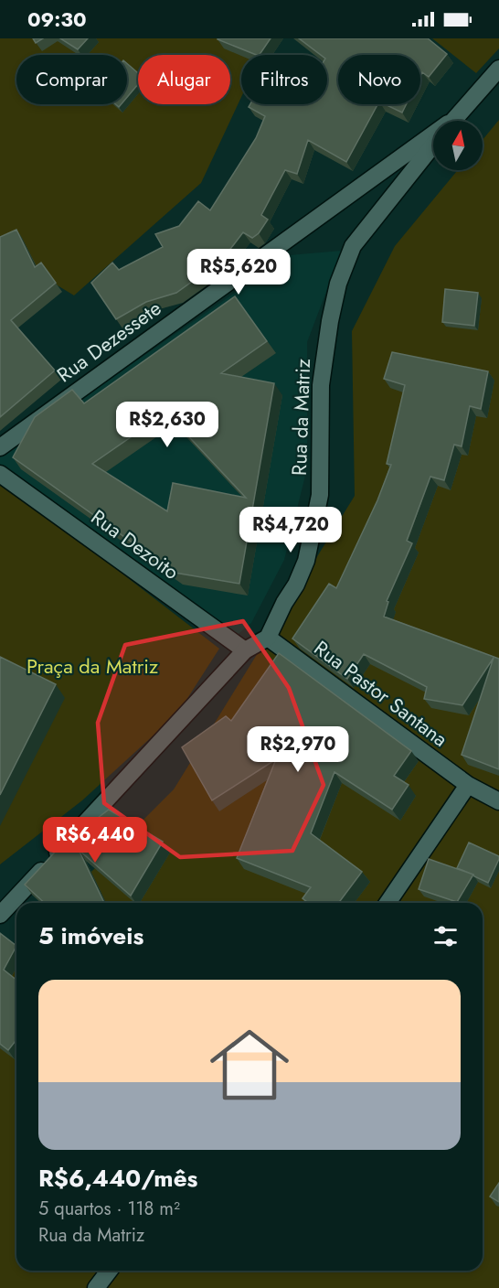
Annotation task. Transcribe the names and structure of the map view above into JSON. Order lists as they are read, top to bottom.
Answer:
{
  "streets": {
    "street": [
      "Rua Dezessete",
      "Rua da Matriz",
      "Rua Dezoito",
      "Rua Pastor Santana"
    ]
  },
  "crossings": [
    ["Rua da Matriz", "Rua Pastor Santana"]
  ],
  "parks": ["Praça da Matriz"],
  "north": "top",
  "page": {
    "status": "09:30",
    "chip": [
      "Comprar",
      "Alugar",
      "Filtros",
      "Novo"
    ],
    "price": [
      "R$5,620",
      "R$2,630",
      "R$4,720",
      "R$2,970",
      "R$6,440"
    ],
    "heading": "5 imóveis",
    "list": [
      {
        "name": "R$6,440/mês",
        "note": "5 quartos · 118 m² · Rua da Matriz"
      }
    ]
  }
}
